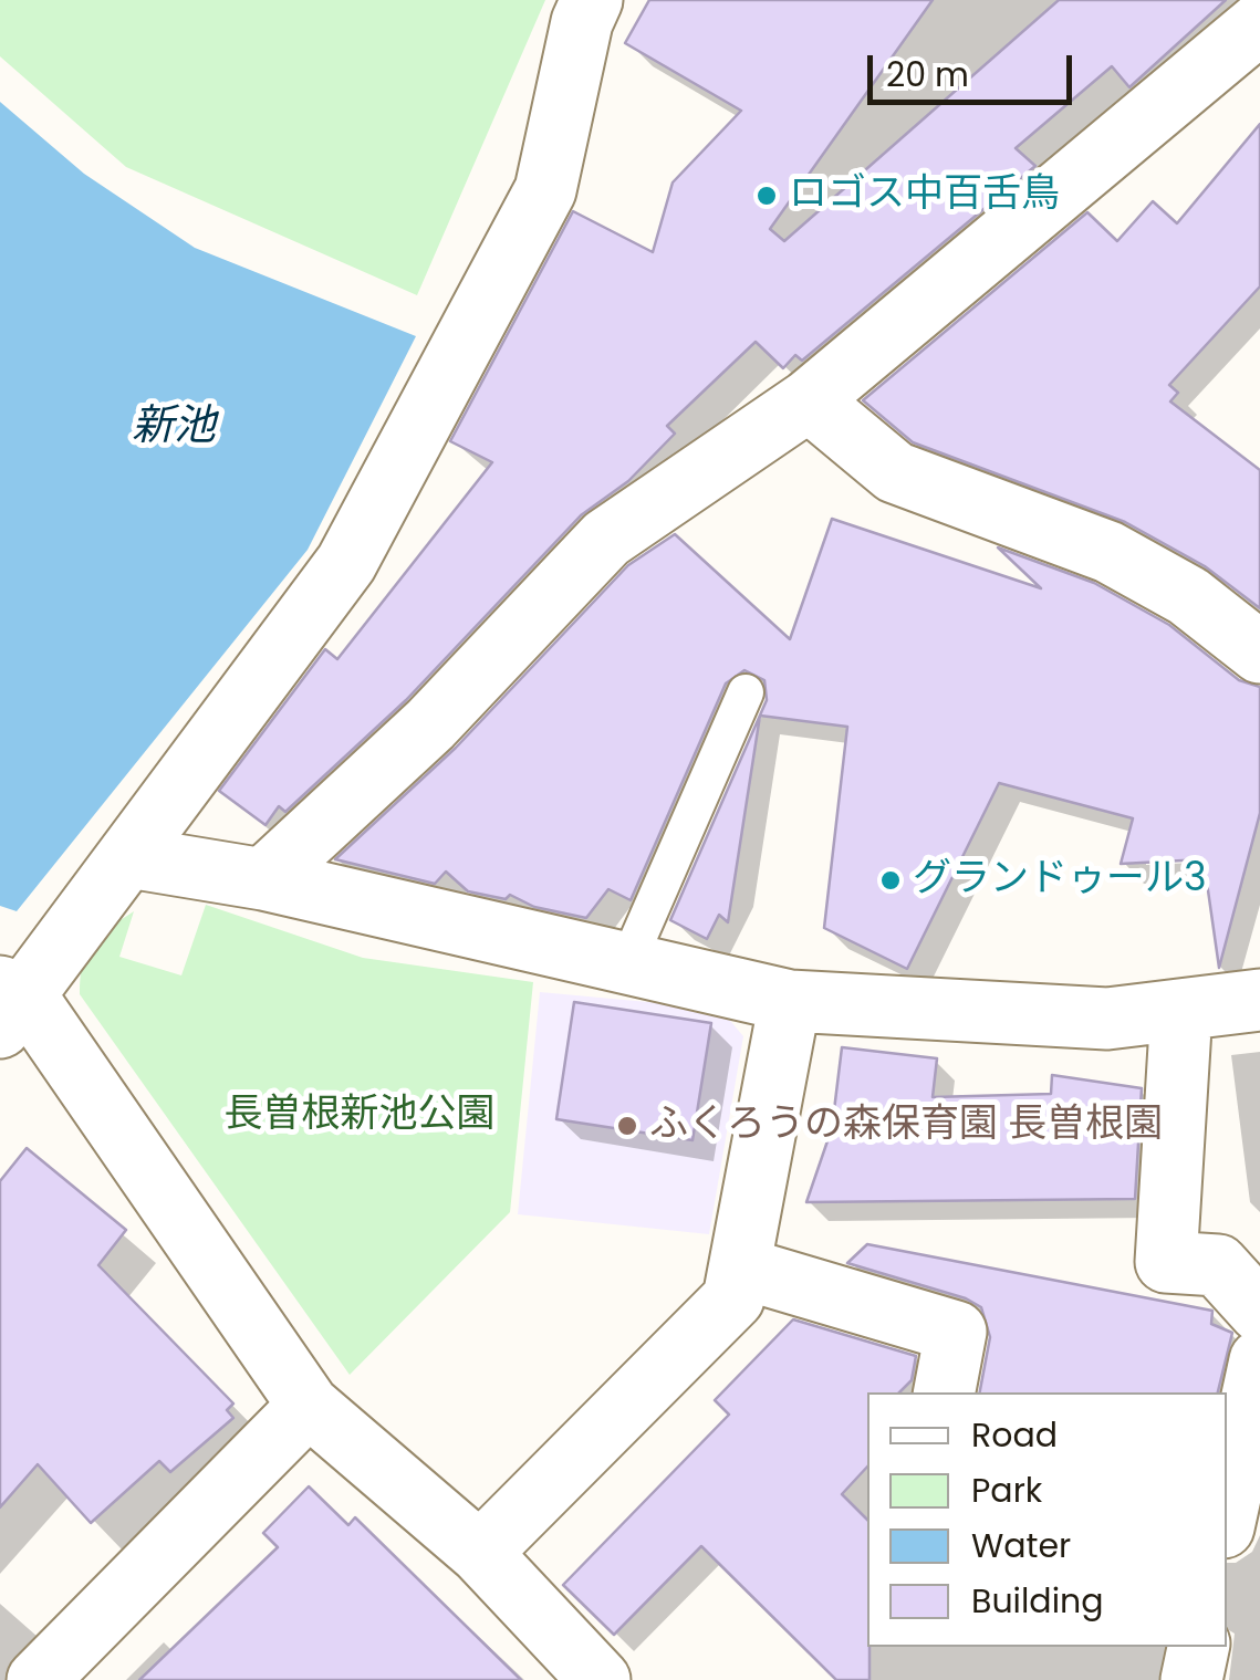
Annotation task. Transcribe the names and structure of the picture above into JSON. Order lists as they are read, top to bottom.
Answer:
{
  "water": ["新池"],
  "parks": ["長曽根新池公園"],
  "places": ["ロゴス中百舌鳥", "グランドゥール3", "ふくろうの森保育園 長曽根園"],
  "legend": [
    "Road",
    "Park",
    "Water",
    "Building"
  ],
  "scale_bar": "20 m"
}
